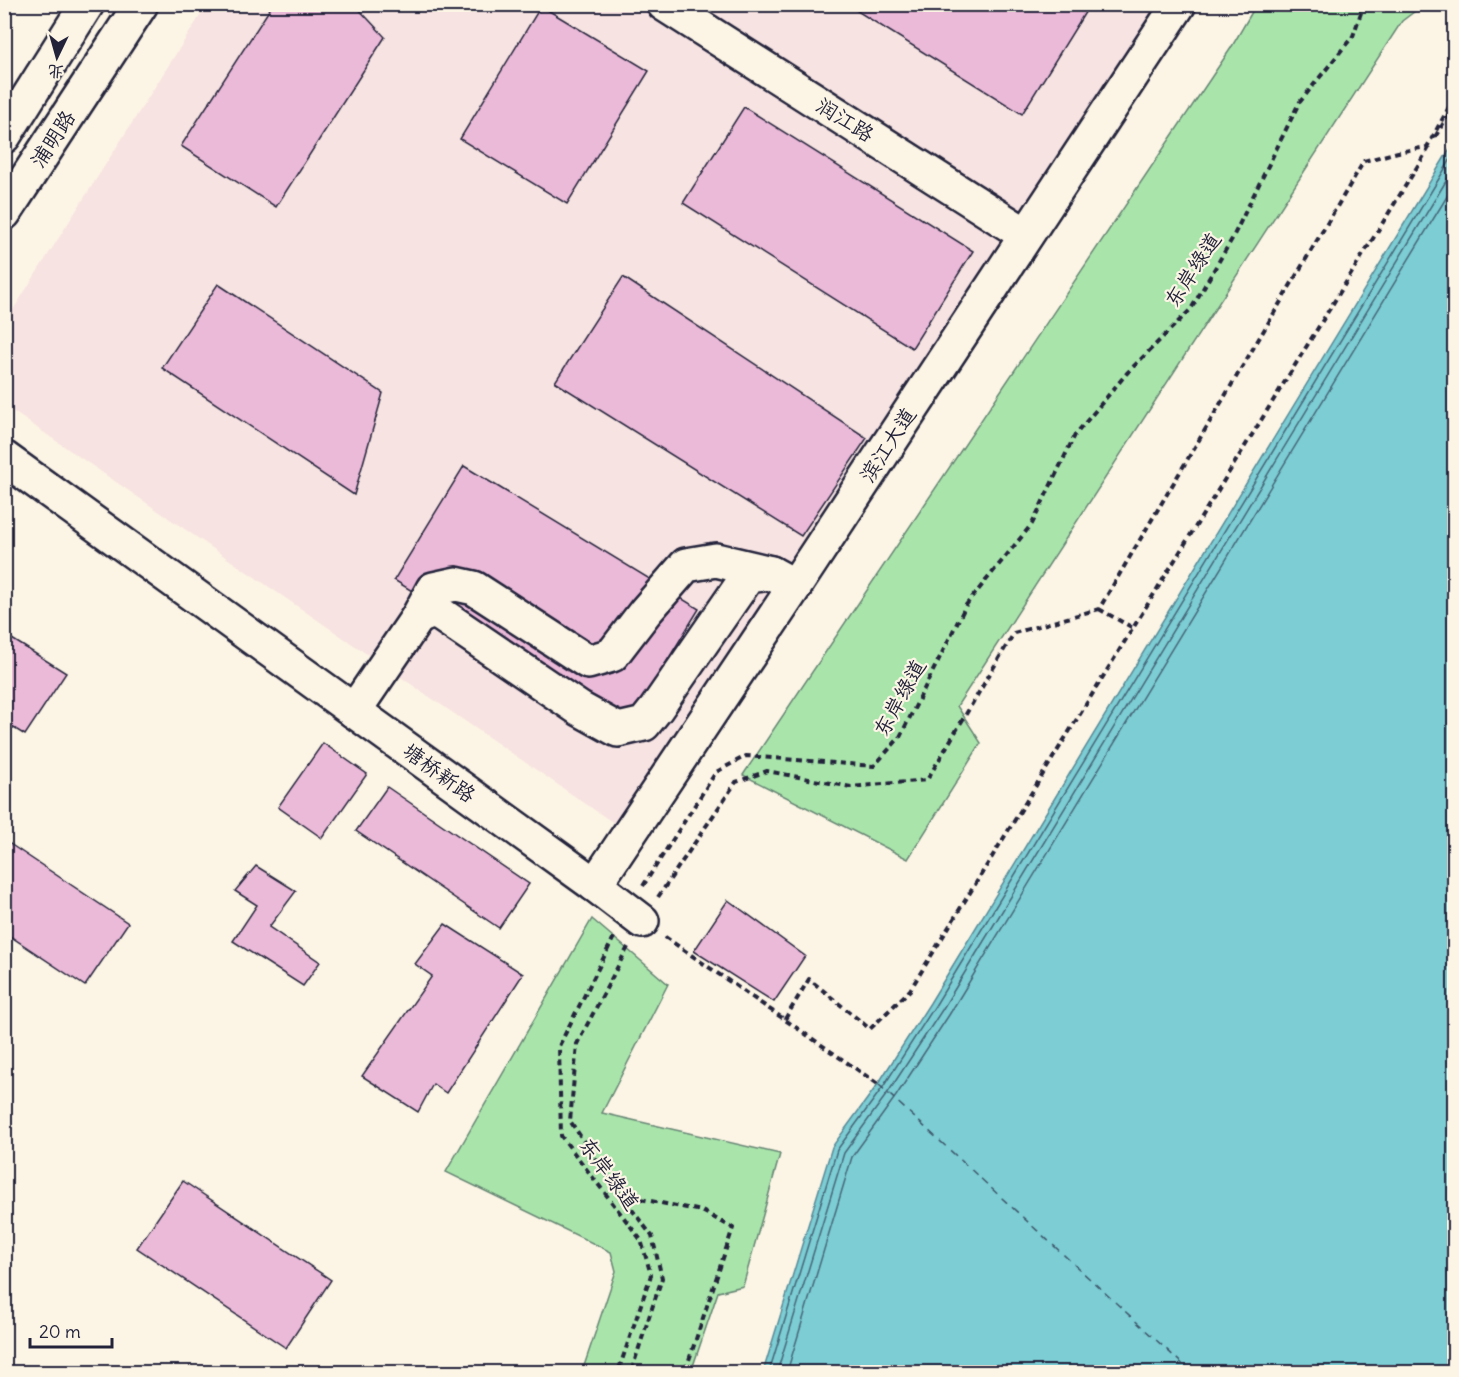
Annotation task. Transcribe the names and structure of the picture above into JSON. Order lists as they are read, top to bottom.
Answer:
{
  "streets": {
    "street": [
      "润江路",
      "浦明路",
      "滨江大道",
      "塘桥新路"
    ],
    "path": ["东岸绿道"]
  },
  "crossings": [
    ["润江路", "滨江大道"],
    ["东岸绿道", "塘桥新路"],
    ["滨江大道", "塘桥新路"]
  ],
  "scale_bar": "20 m",
  "north": "bottom"
}
